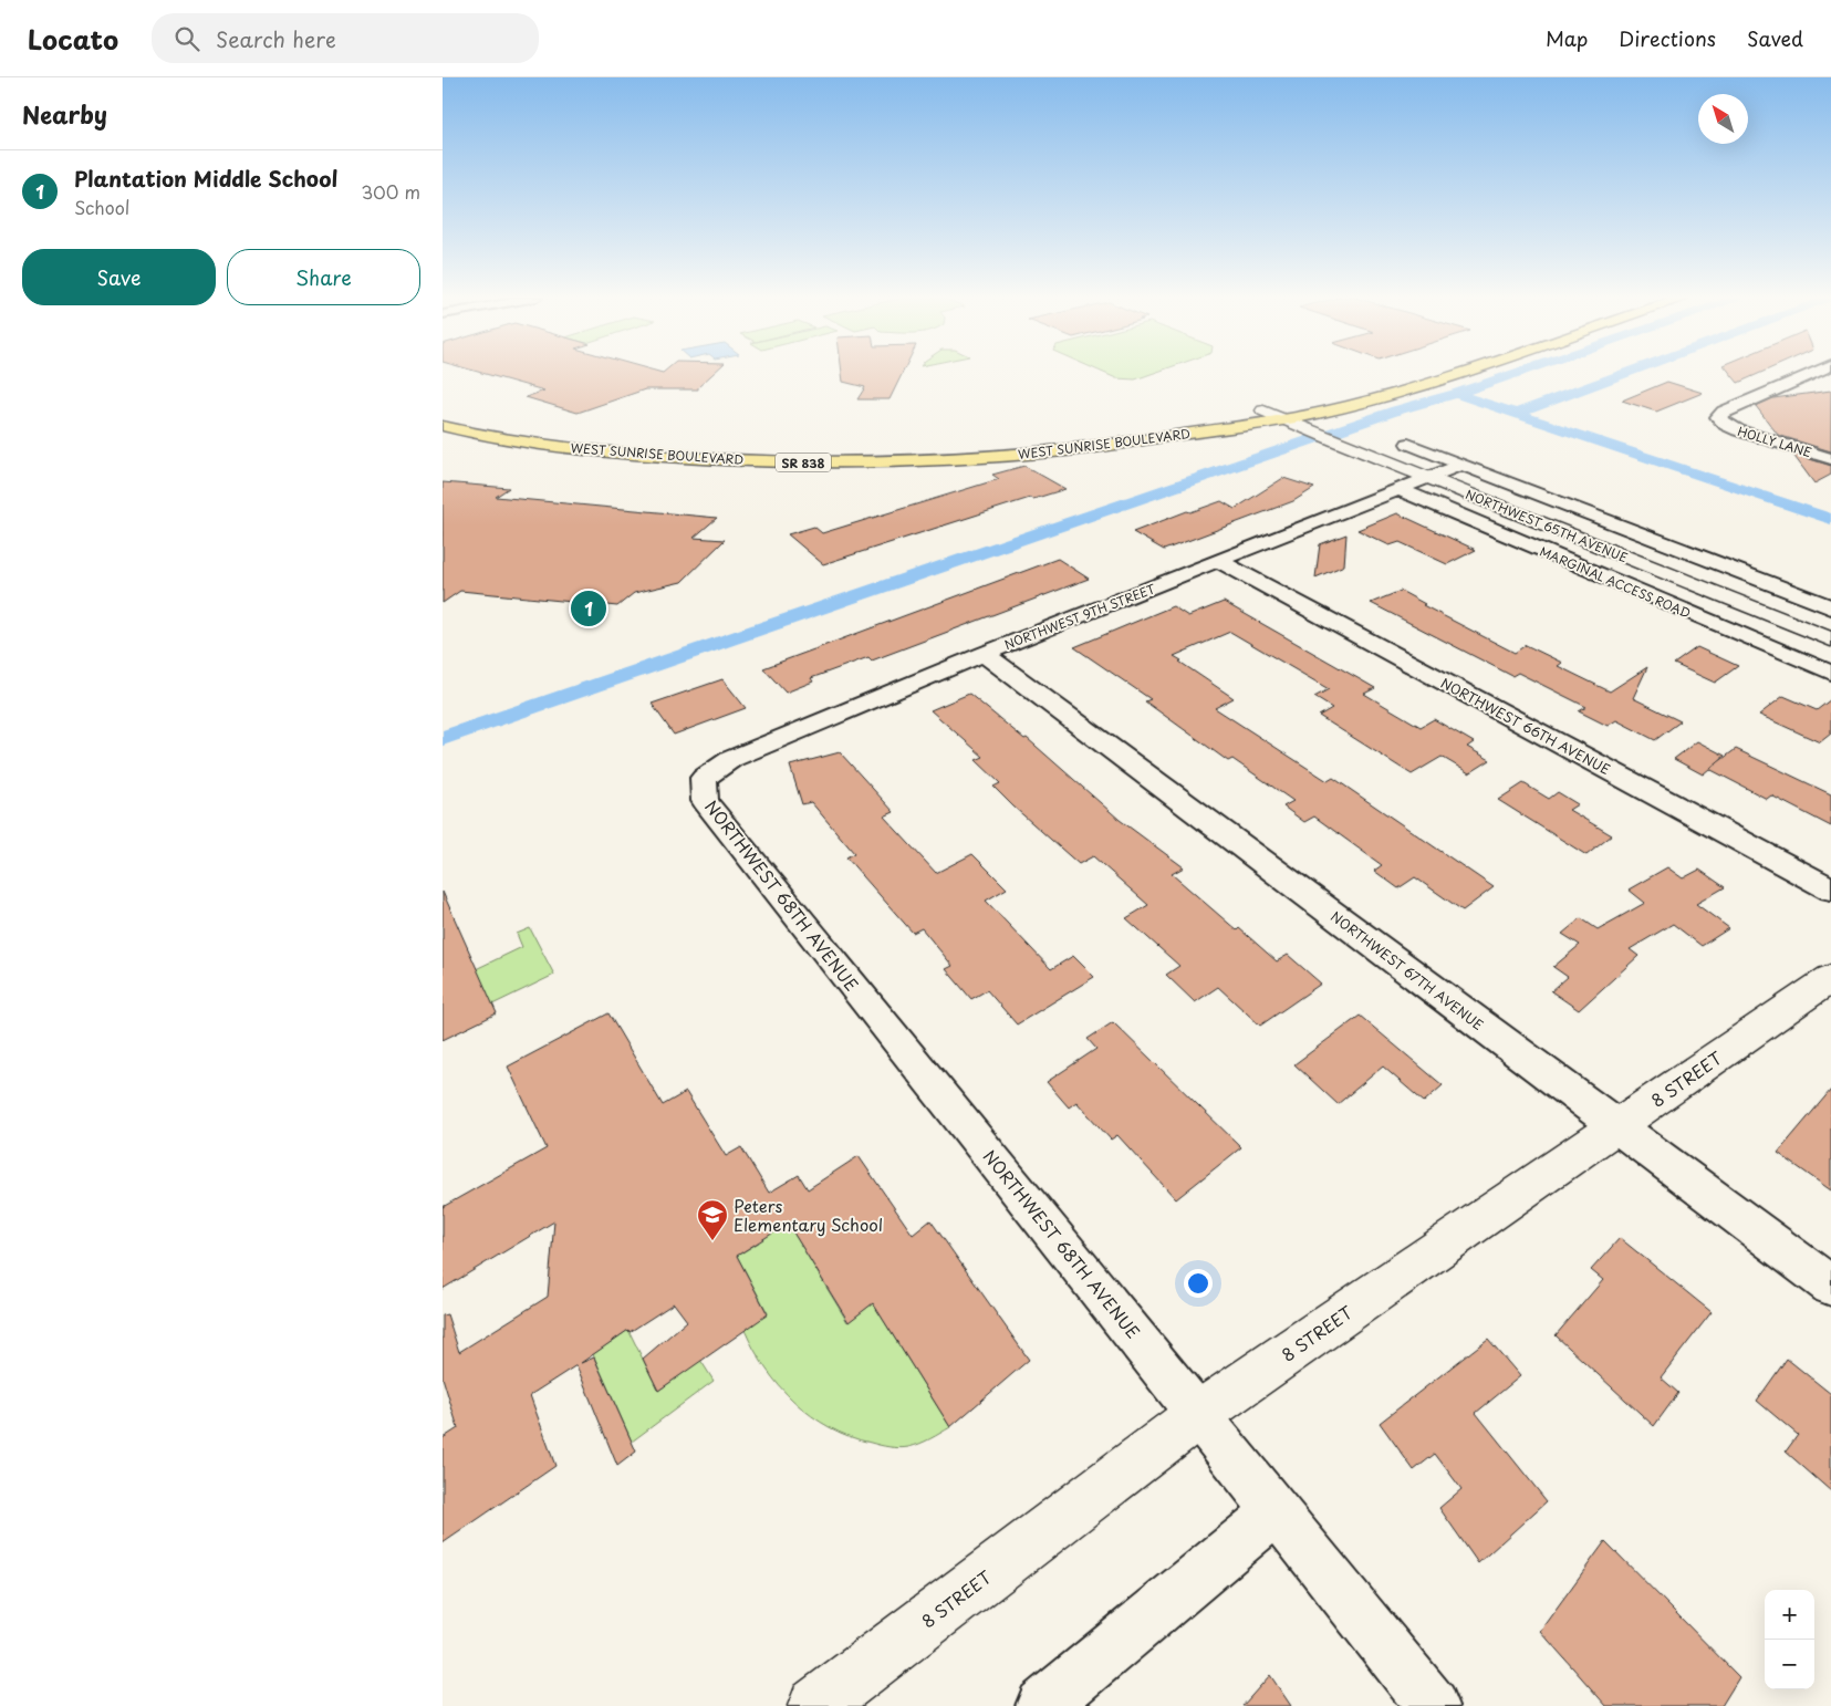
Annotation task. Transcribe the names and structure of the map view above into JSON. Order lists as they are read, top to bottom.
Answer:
{
  "streets": {
    "highway": ["WEST SUNRISE BOULEVARD", "SR 838"],
    "street": [
      "HOLLY LANE",
      "NORTHWEST 65TH AVENUE",
      "MARGINAL ACCESS ROAD",
      "NORTHWEST 9TH STREET",
      "NORTHWEST 66TH AVENUE",
      "NORTHWEST 68TH AVENUE",
      "NORTHWEST 67TH AVENUE",
      "8 STREET"
    ]
  },
  "crossings": [
    ["WEST SUNRISE BOULEVARD", "NORTHWEST 65TH AVENUE"],
    ["NORTHWEST 65TH AVENUE", "NORTHWEST 9TH STREET"],
    ["MARGINAL ACCESS ROAD", "NORTHWEST 9TH STREET"],
    ["NORTHWEST 9TH STREET", "NORTHWEST 66TH AVENUE"],
    ["NORTHWEST 9TH STREET", "NORTHWEST 68TH AVENUE"],
    ["NORTHWEST 9TH STREET", "NORTHWEST 67TH AVENUE"],
    ["NORTHWEST 68TH AVENUE", "8 STREET"],
    ["NORTHWEST 67TH AVENUE", "8 STREET"]
  ],
  "places": {
    "school or university": ["Peters Elementary School"]
  },
  "north": "top left",
  "page": {
    "header": "Locato",
    "search": "Search here",
    "nav": ["Map", "Directions", "Saved"],
    "heading": "Nearby",
    "list": [
      {
        "mark": "1",
        "name": "Plantation Middle School",
        "note": "School",
        "value": "300 m"
      }
    ],
    "buttons": ["Save", "Share"],
    "pins": "1",
    "map_buttons": ["+", "−"]
  }
}
